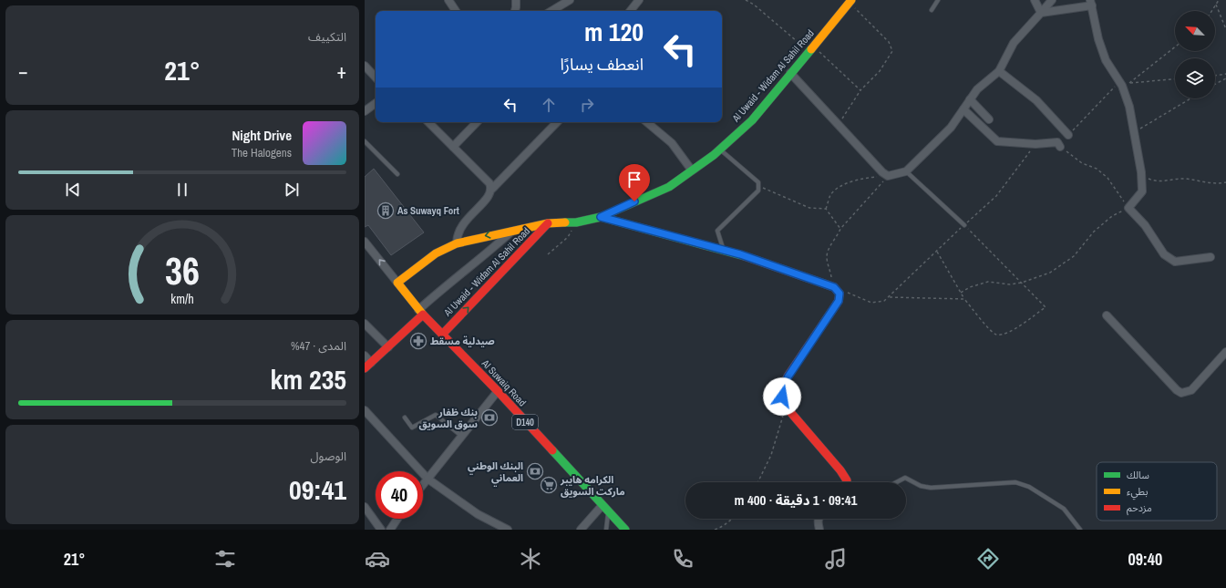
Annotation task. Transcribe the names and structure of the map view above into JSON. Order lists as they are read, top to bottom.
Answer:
{
  "streets": {
    "main road": ["Al Uwaid - Widam Al Sahil Road", "Al Suwaiq Road", "D140"]
  },
  "crossings": [
    ["Al Uwaid - Widam Al Sahil Road", "Al Suwaiq Road"]
  ],
  "places": {
    "building": ["As Suwayq Fort"],
    "pharmacy": ["صيدلية مسقط"],
    "bank": ["بنك ظفار سوق السويق", "البنك الوطني العماني"],
    "supermarket": ["الكرامه هايبر ماركت السويق"]
  },
  "legend": ["سالك", "بطيء", "مزدحم"],
  "north": "top left",
  "page": {
    "tile": [
      "التكييف",
      ["المدى · 47%", "235 km"],
      ["الوصول", "09:41"]
    ],
    "turn": ["120 m", "انعطف يسارًا"],
    "heat": ["−", "21°", "+"],
    "song": ["Night Drive", "The Halogens"],
    "limit": "40",
    "trip": "09:41 · 1 دقيقة · 400 m",
    "tabs": ["09:40", "21°"],
    "gauge": ["36", "km/h"]
  }
}
